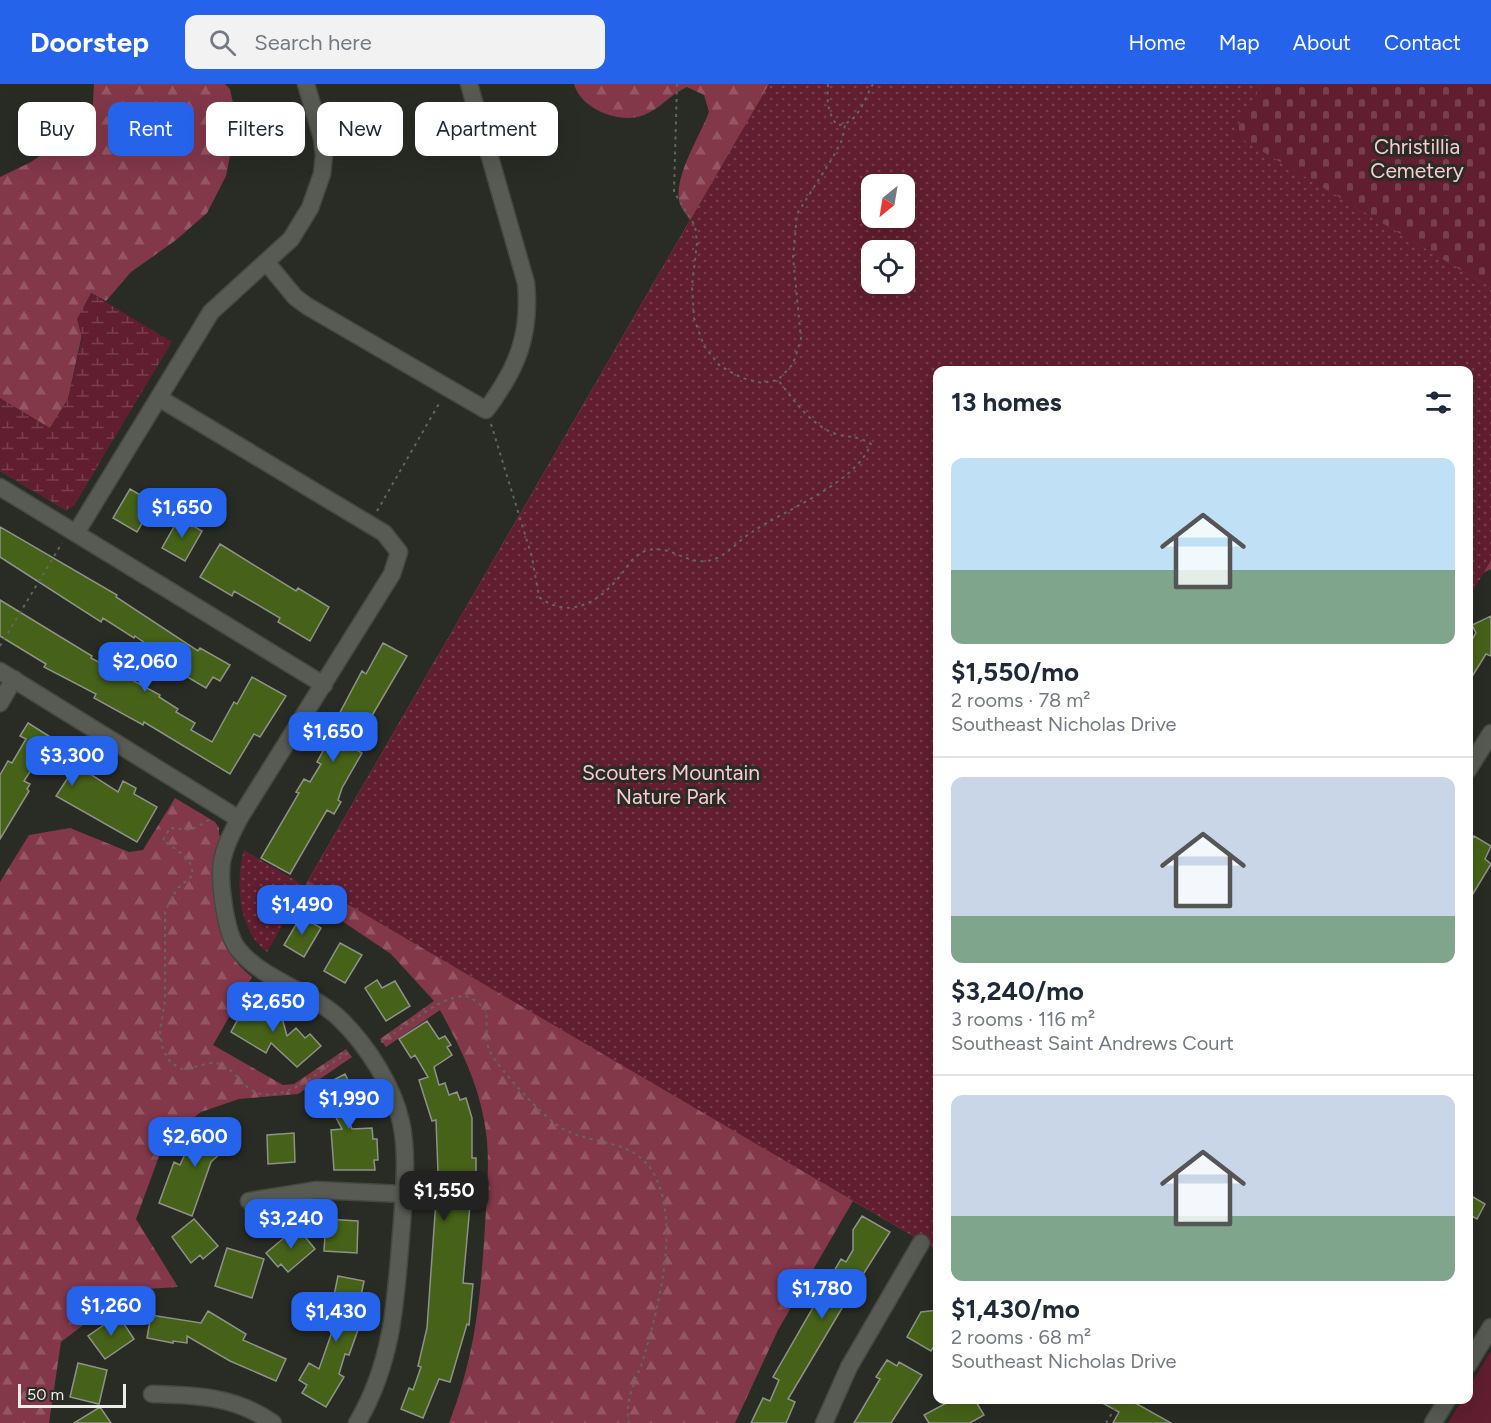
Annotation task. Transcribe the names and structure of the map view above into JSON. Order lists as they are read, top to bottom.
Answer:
{
  "parks": ["Christillia Cemetery", "Scouters Mountain Nature Park"],
  "scale_bar": "50 m",
  "north": "bottom left",
  "page": {
    "header": "Doorstep",
    "search": "Search here",
    "nav": [
      "Home",
      "Map",
      "About",
      "Contact"
    ],
    "chip": [
      "Buy",
      "Rent",
      "Filters",
      "New",
      "Apartment"
    ],
    "heading": "13 homes",
    "list": [
      {
        "name": "$1,550/mo",
        "note": "2 rooms · 78 m² · Southeast Nicholas Drive"
      },
      {
        "name": "$3,240/mo",
        "note": "3 rooms · 116 m² · Southeast Saint Andrews Court"
      },
      {
        "name": "$1,430/mo",
        "note": "2 rooms · 68 m² · Southeast Nicholas Drive"
      }
    ],
    "price": [
      "$1,650",
      "$2,060",
      "$1,650",
      "$3,300",
      "$1,490",
      "$2,650",
      "$1,990",
      "$2,600",
      "$1,550",
      "$3,240",
      "$1,780",
      "$1,260",
      "$1,430"
    ],
    "scale": "50 m"
  }
}
